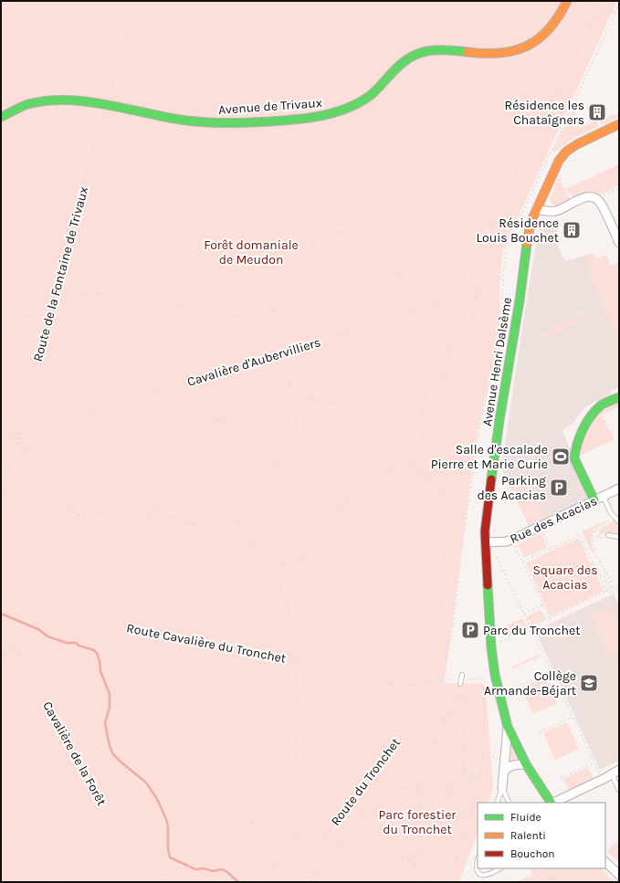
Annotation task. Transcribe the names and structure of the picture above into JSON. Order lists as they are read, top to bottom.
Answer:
{
  "streets": {
    "street": ["Avenue de Trivaux", "Avenue Henri Dalsème", "Rue des Acacias"],
    "path": [
      "Route de la Fontaine de Trivaux",
      "Cavalière d'Aubervilliers",
      "Route Cavalière du Tronchet",
      "Cavalière de la Forêt",
      "Route du Tronchet"
    ]
  },
  "crossings": [
    ["Avenue de Trivaux", "Route de la Fontaine de Trivaux"],
    ["Route de la Fontaine de Trivaux", "Cavalière d'Aubervilliers"],
    ["Avenue Henri Dalsème", "Rue des Acacias"]
  ],
  "parks": ["Forêt domaniale de Meudon", "Square des Acacias", "Parc forestier du Tronchet"],
  "places": {
    "building": ["Résidence les Chataîgners", "Résidence Louis Bouchet"],
    "sports": ["Salle d'escalade Pierre et Marie Curie"],
    "parking": ["Parking des Acacias", "Parc du Tronchet"],
    "school or university": ["Collège Armande-Béjart"]
  },
  "legend": ["Fluide", "Ralenti", "Bouchon"]
}
